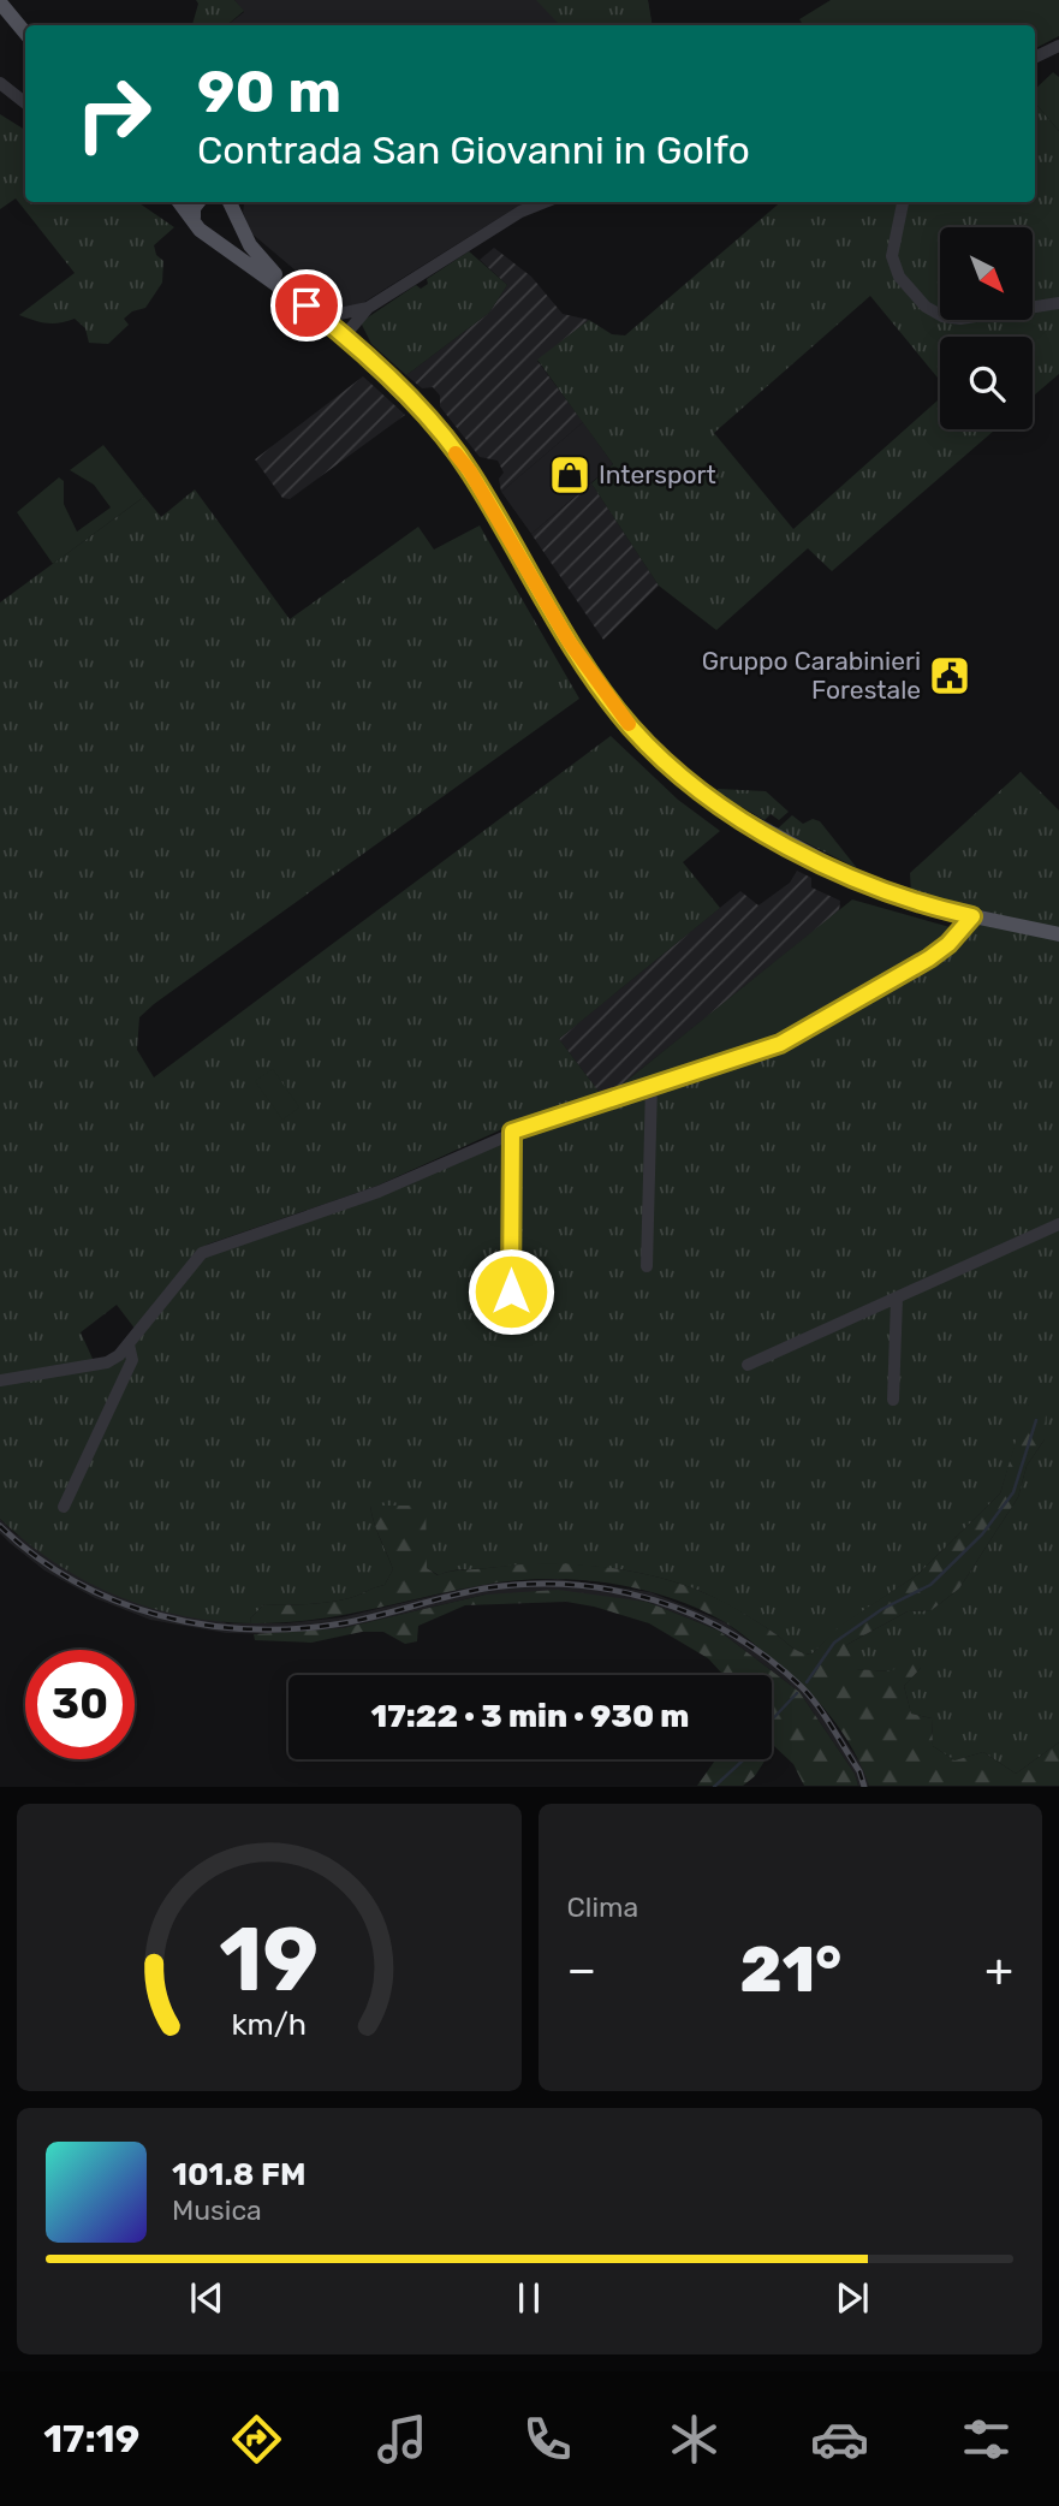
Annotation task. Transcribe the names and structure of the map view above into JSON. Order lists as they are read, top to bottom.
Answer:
{
  "places": {
    "shop": ["Intersport"],
    "public building": ["Gruppo Carabinieri Forestale"]
  },
  "north": "bottom right",
  "page": {
    "turn": ["90 m", "Contrada San Giovanni in Golfo"],
    "limit": "30",
    "trip": "17:22 · 3 min · 930 m",
    "tile": "Clima",
    "heat": ["−", "21°", "+"],
    "song": ["101.8 FM", "Musica"],
    "tabs": "17:19",
    "gauge": ["19", "km/h"]
  }
}
